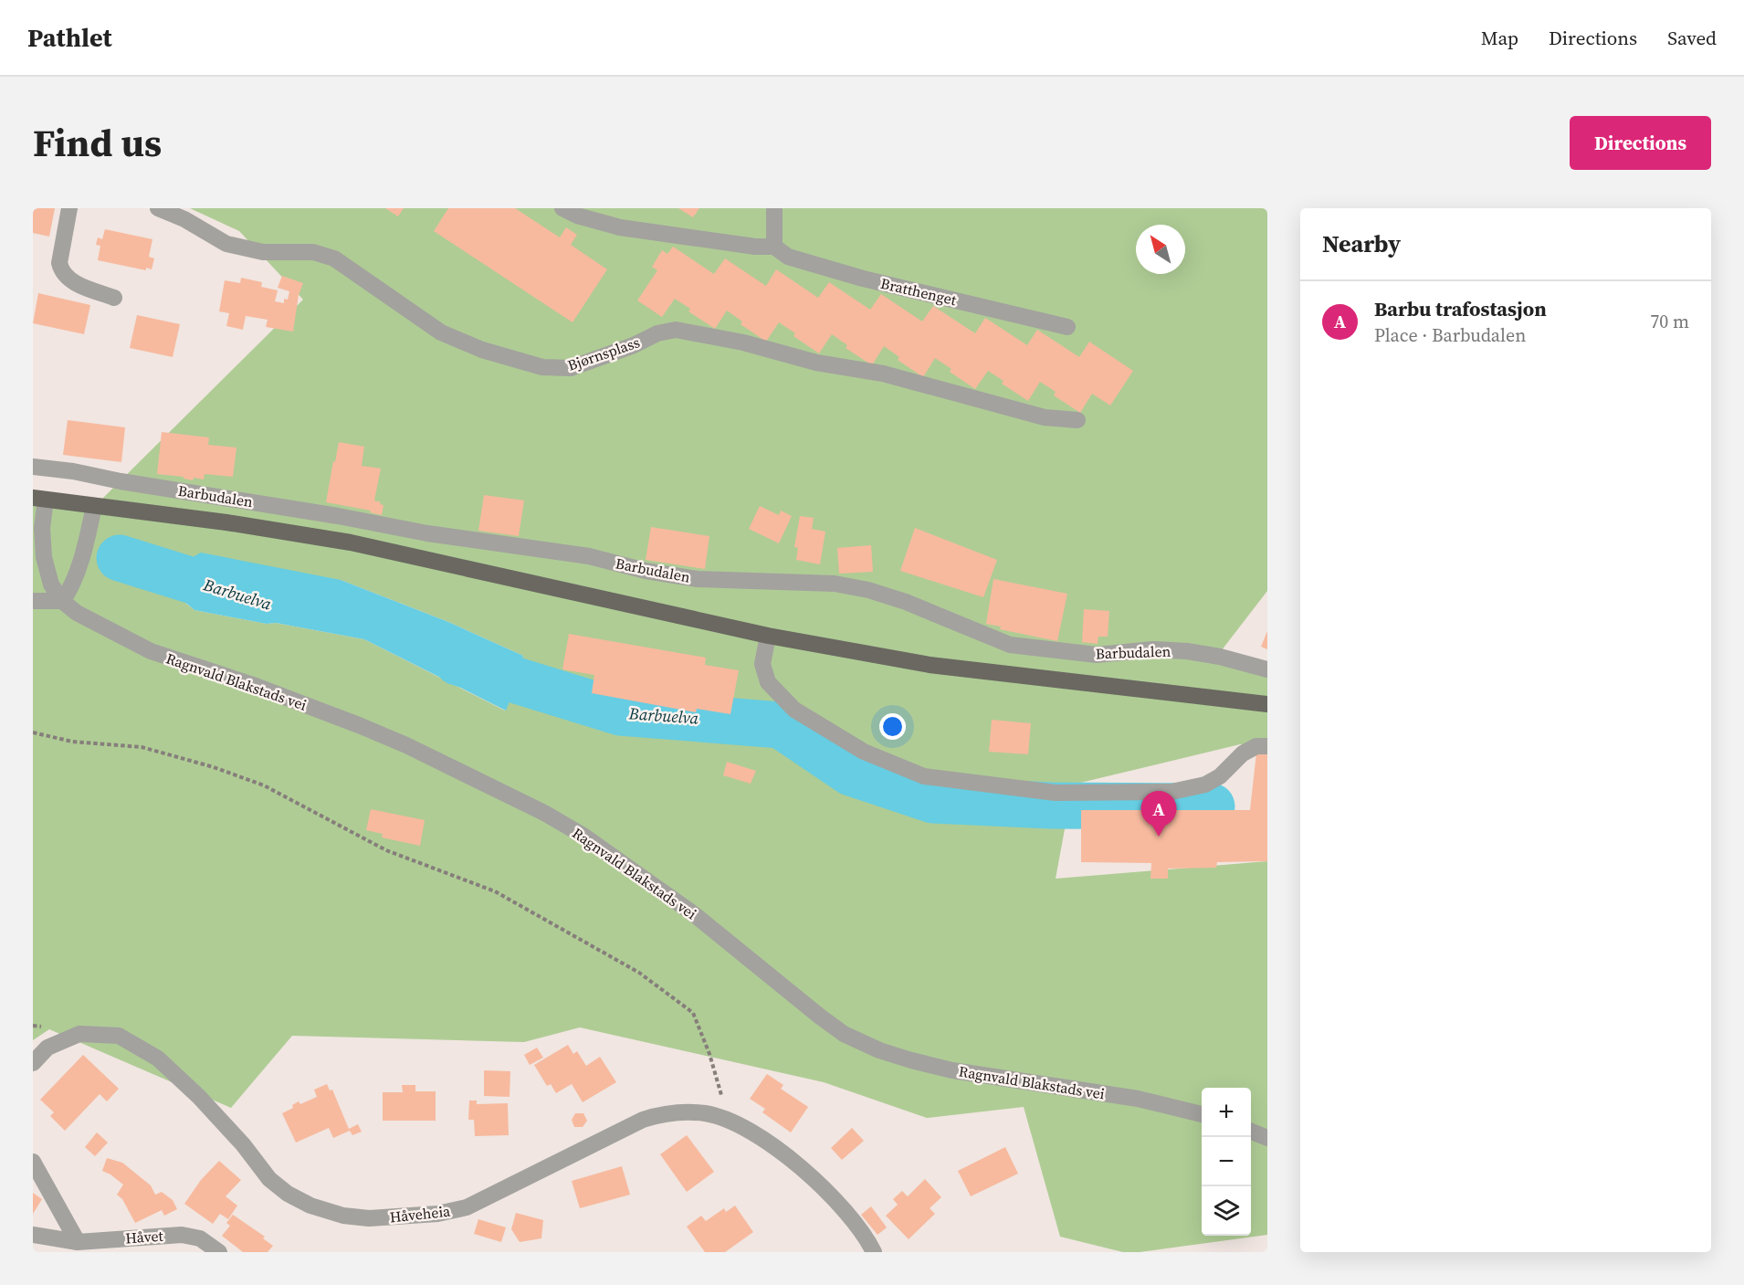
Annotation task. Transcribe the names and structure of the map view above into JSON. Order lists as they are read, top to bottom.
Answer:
{
  "streets": {
    "main road": ["Barbudalen"],
    "street": [
      "Bratthenget",
      "Bjørnsplass",
      "Ragnvald Blakstads vei",
      "Håveheia",
      "Håvet"
    ]
  },
  "crossings": [
    ["Barbudalen", "Ragnvald Blakstads vei"]
  ],
  "water": ["Barbuelva"],
  "north": "top left",
  "page": {
    "header": "Pathlet",
    "nav": ["Map", "Directions", "Saved"],
    "title": "Find us",
    "buttons": "Directions",
    "heading": "Nearby",
    "list": [
      {
        "mark": "A",
        "name": "Barbu trafostasjon",
        "note": "Place · Barbudalen",
        "value": "70 m"
      }
    ],
    "pins": "A",
    "map_buttons": ["+", "−"]
  }
}
